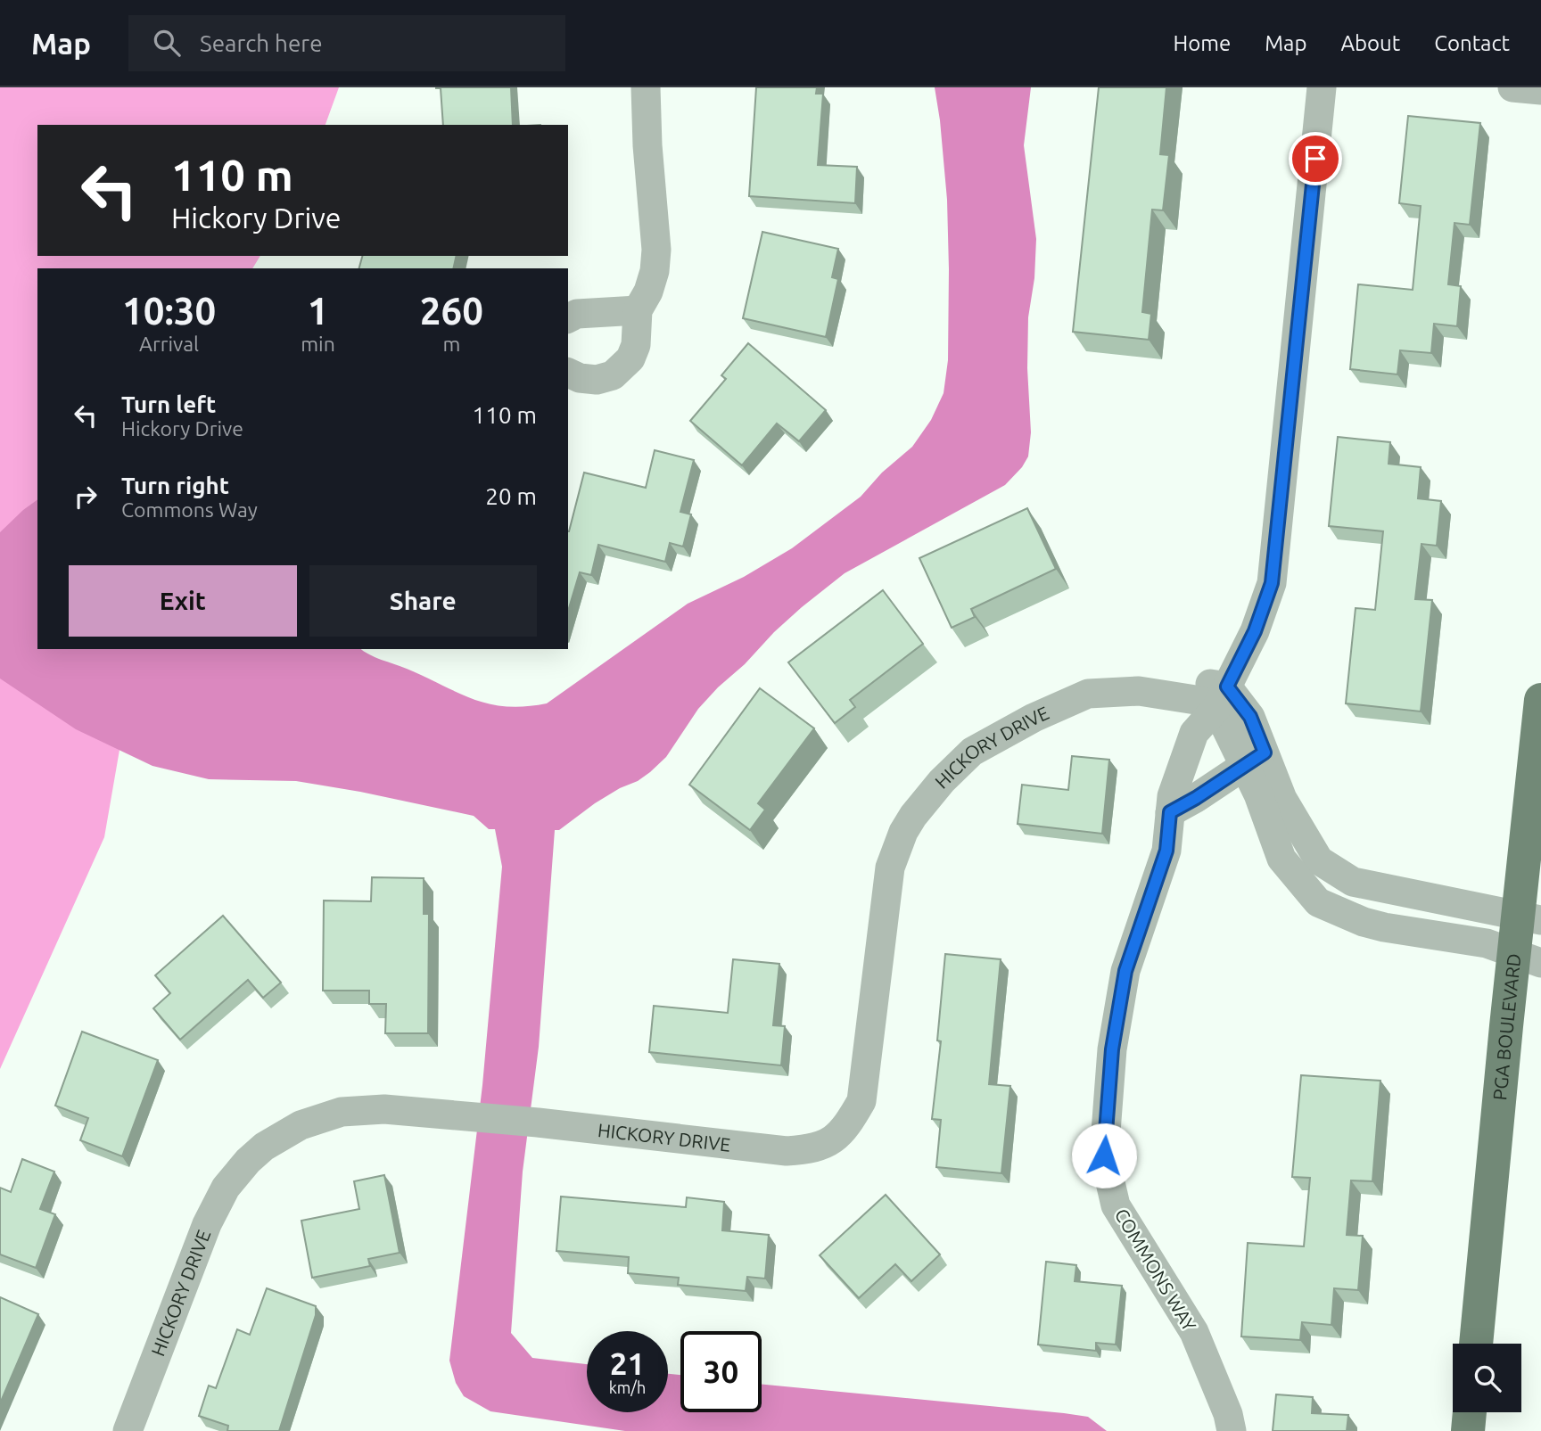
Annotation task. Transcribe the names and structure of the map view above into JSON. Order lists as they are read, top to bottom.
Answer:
{
  "streets": {
    "main road": ["PGA BOULEVARD"],
    "street": ["HICKORY DRIVE", "COMMONS WAY"]
  },
  "crossings": [
    ["HICKORY DRIVE", "COMMONS WAY"]
  ],
  "page": {
    "header": "Map",
    "search": "Search here",
    "nav": [
      "Home",
      "Map",
      "About",
      "Contact"
    ],
    "turn": ["110 m", "Hickory Drive"],
    "eta": [
      "10:30",
      "Arrival",
      "1",
      "min",
      "260",
      "m"
    ],
    "list": [
      {
        "name": "Turn left",
        "note": "Hickory Drive",
        "value": "110 m"
      },
      {
        "name": "Turn right",
        "note": "Commons Way",
        "value": "20 m"
      }
    ],
    "buttons": ["Exit", "Share"],
    "speed": "21 km/h",
    "limit": "30"
  }
}
